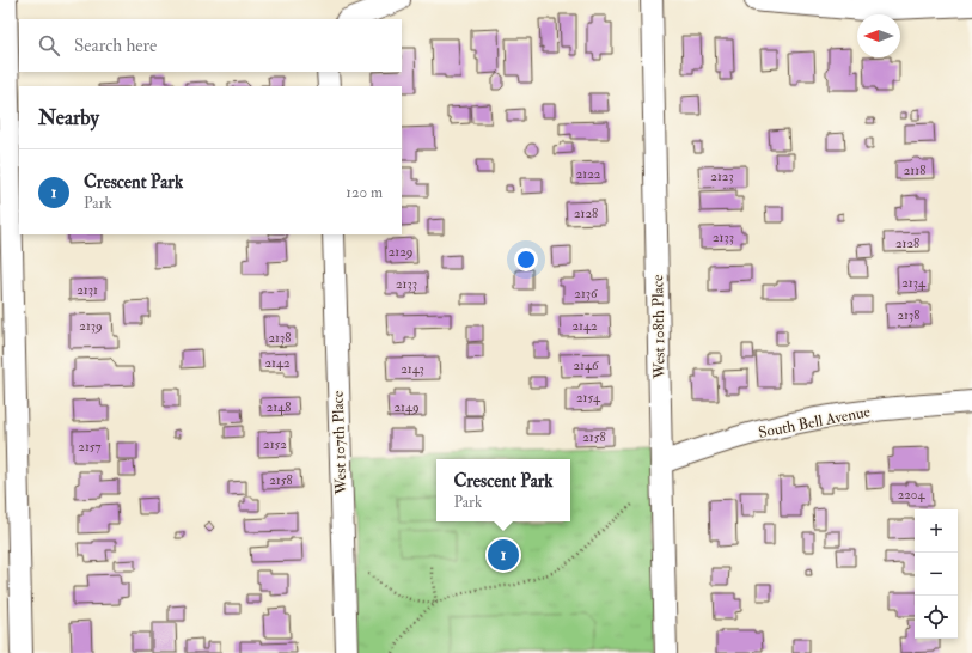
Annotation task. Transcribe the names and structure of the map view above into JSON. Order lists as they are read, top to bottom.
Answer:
{
  "streets": {
    "street": ["West 108th Place", "South Bell Avenue", "West 107th Place"]
  },
  "crossings": [
    ["West 108th Place", "South Bell Avenue"]
  ],
  "house_numbers": [
    "2118",
    "2122",
    "2123",
    "2128",
    "2133",
    "2128",
    "2129",
    "2134",
    "2133",
    "2131",
    "2136",
    "2138",
    "2139",
    "2142",
    "2138",
    "2142",
    "2146",
    "2143",
    "2154",
    "2148",
    "2149",
    "2158",
    "2152",
    "2157",
    "2158",
    "2204"
  ],
  "north": "left",
  "page": {
    "search": "Search here",
    "heading": "Nearby",
    "list": [
      {
        "mark": "1",
        "name": "Crescent Park",
        "note": "Park",
        "value": "120 m"
      }
    ],
    "popup": ["Crescent Park", "Park"],
    "map_buttons": ["+", "−"],
    "pins": "1"
  }
}
